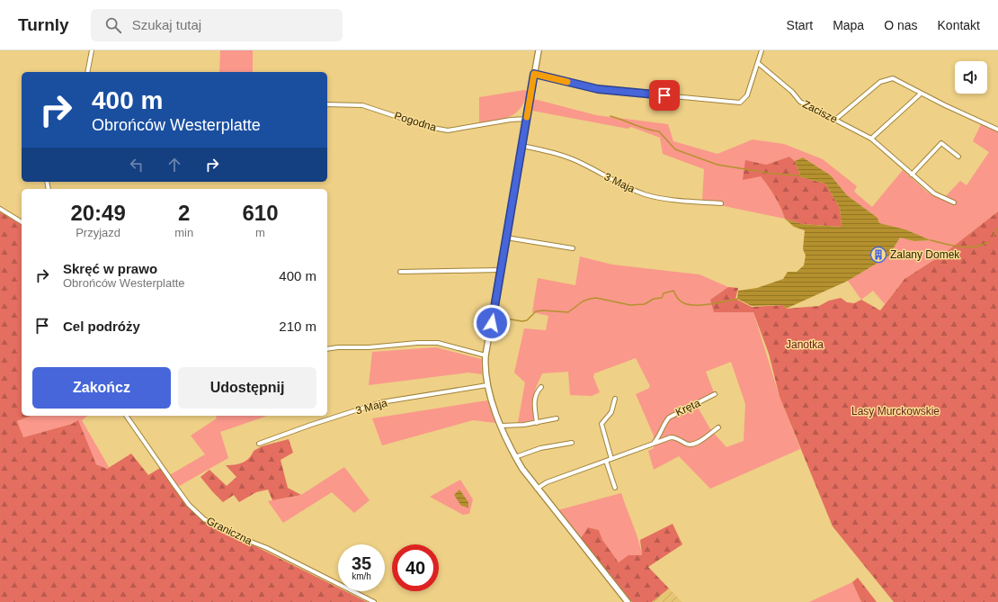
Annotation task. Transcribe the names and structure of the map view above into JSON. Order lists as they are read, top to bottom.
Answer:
{
  "streets": {
    "street": [
      "Zacisze",
      "Pogodna",
      "3 Maja",
      "Kręta",
      "Graniczna"
    ]
  },
  "parks": ["Janotka", "Lasy Murckowskie"],
  "places": {
    "building": ["Zalany Domek"]
  },
  "page": {
    "header": "Turnly",
    "search": "Szukaj tutaj",
    "nav": [
      "Start",
      "Mapa",
      "O nas",
      "Kontakt"
    ],
    "turn": ["400 m", "Obrońców Westerplatte"],
    "eta": [
      "20:49",
      "Przyjazd",
      "2",
      "min",
      "610",
      "m"
    ],
    "list": [
      {
        "name": "Skręć w prawo",
        "note": "Obrońców Westerplatte",
        "value": "400 m"
      },
      {
        "name": "Cel podróży",
        "value": "210 m"
      }
    ],
    "buttons": ["Zakończ", "Udostępnij"],
    "speed": "35 km/h",
    "limit": "40"
  }
}
